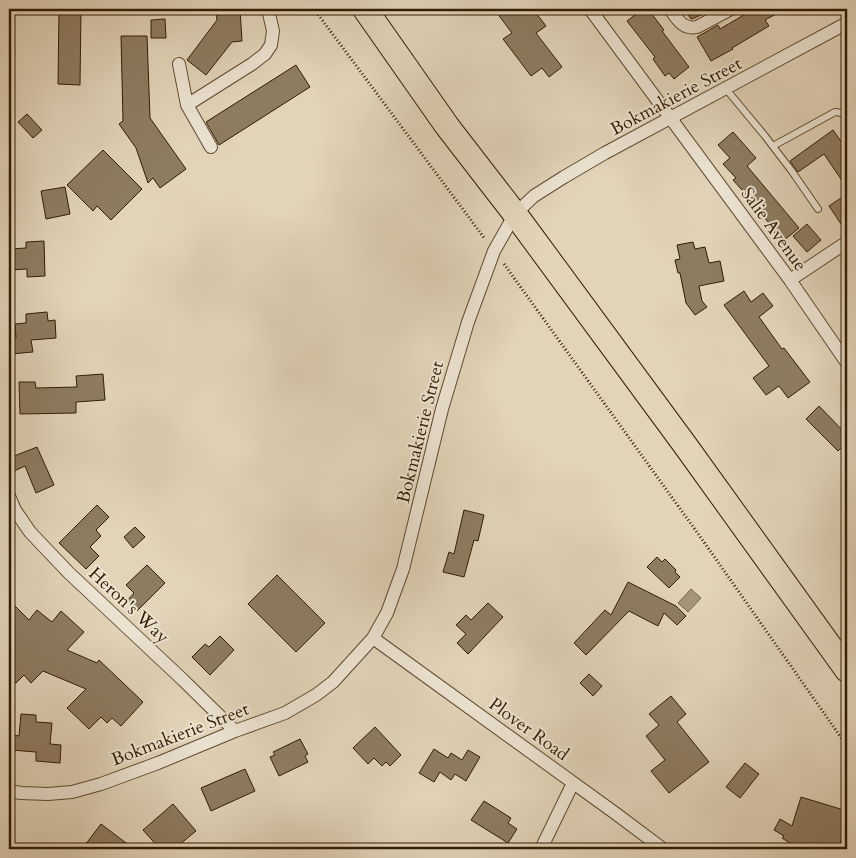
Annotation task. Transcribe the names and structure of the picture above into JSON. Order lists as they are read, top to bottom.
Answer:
{
  "streets": {
    "street": [
      "Bokmakierie Street",
      "Salie Avenue",
      "Heron's Way",
      "Plover Road"
    ]
  },
  "crossings": [
    ["Bokmakierie Street", "Salie Avenue"],
    ["Bokmakierie Street", "Heron's Way"],
    ["Bokmakierie Street", "Plover Road"]
  ]
}
